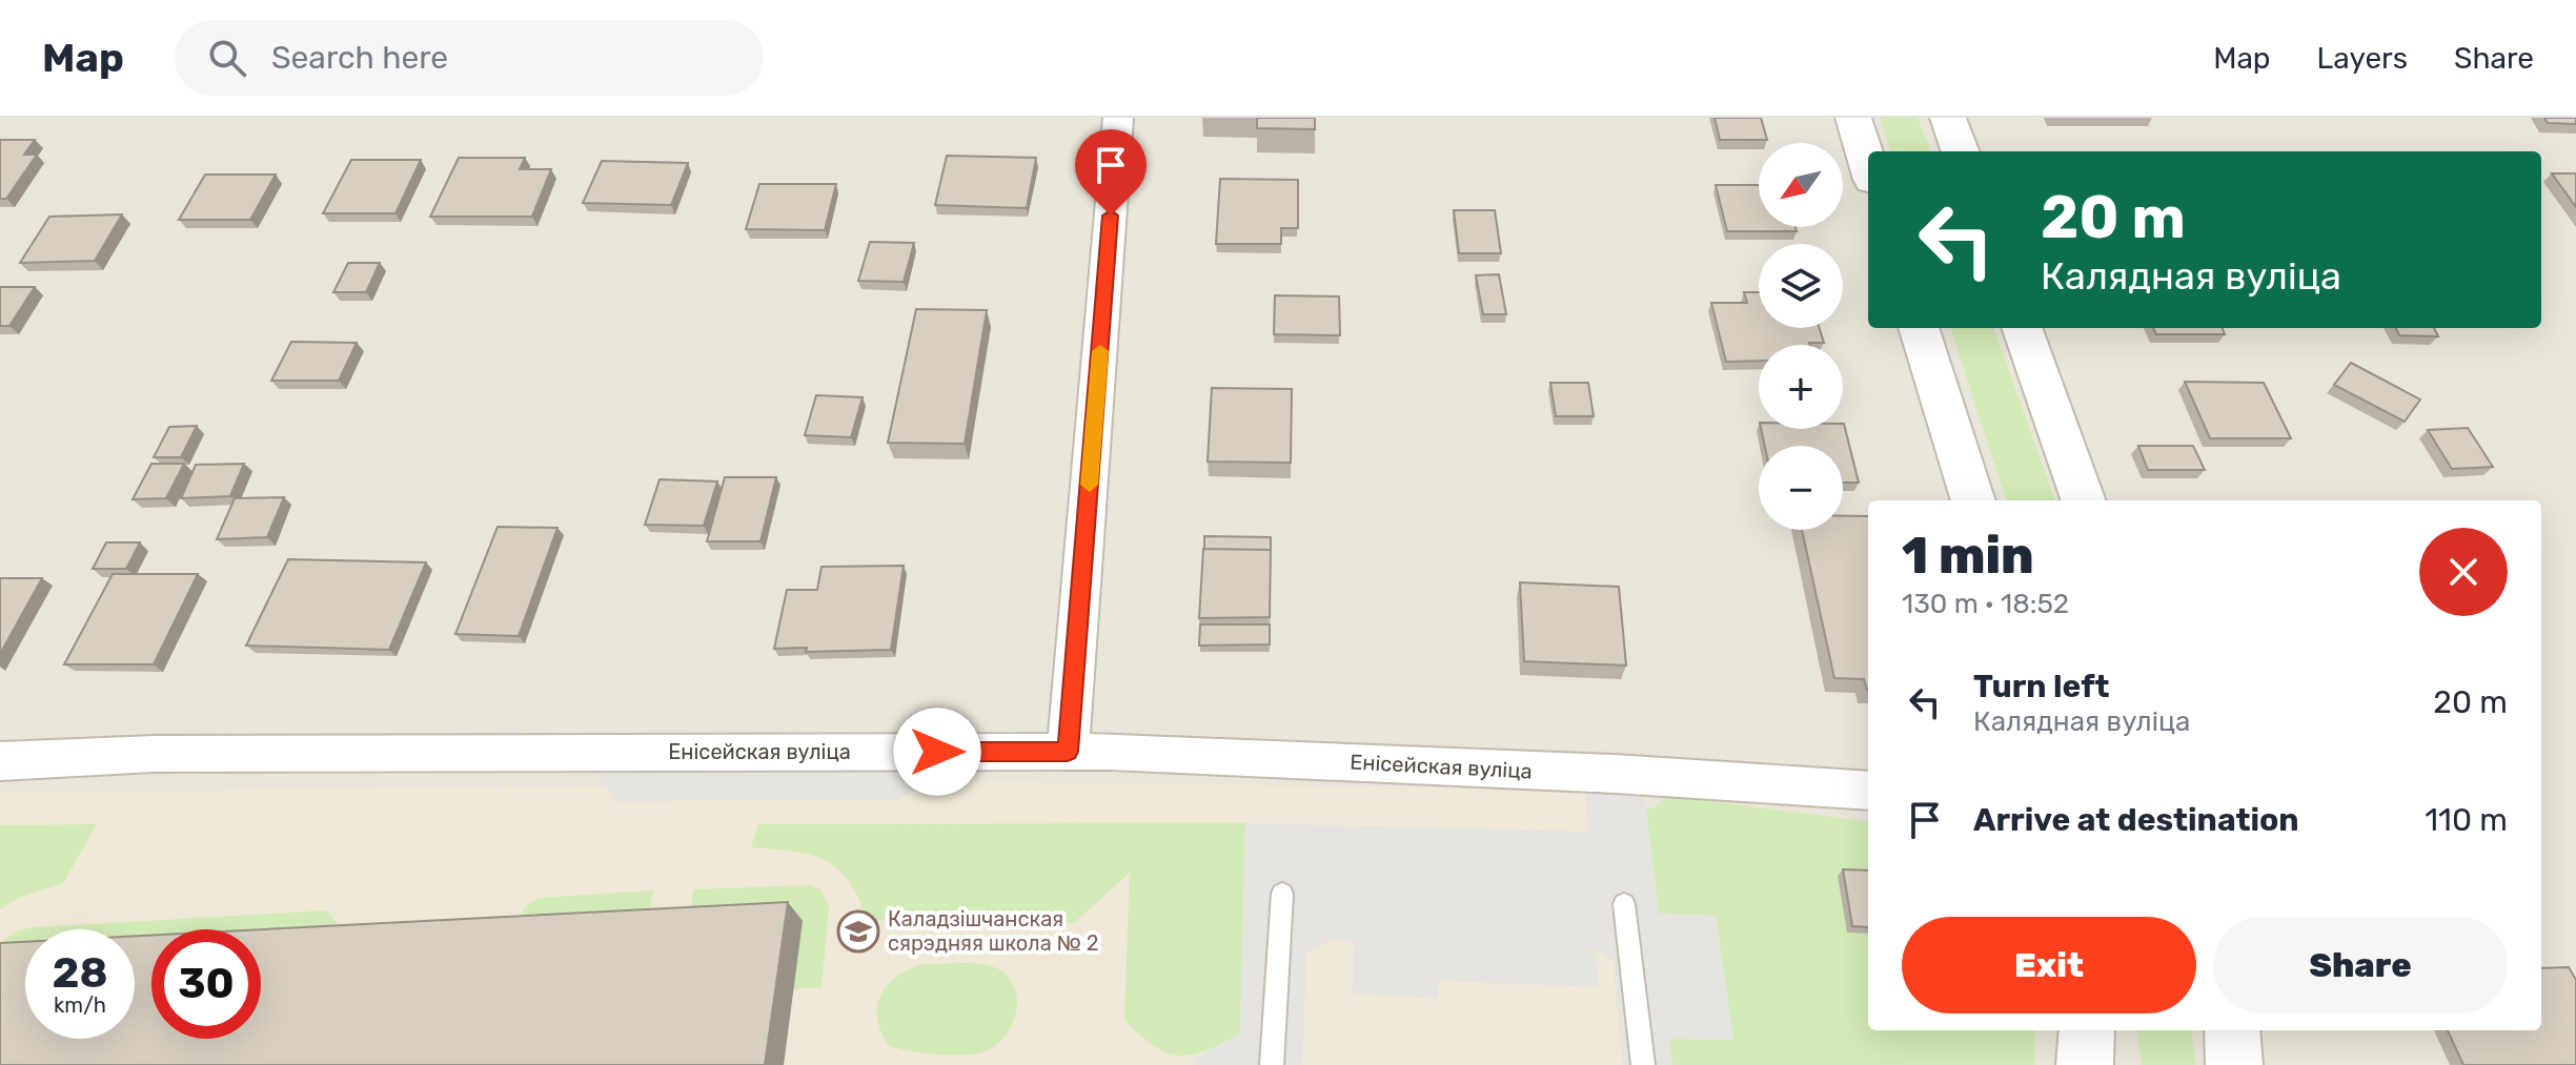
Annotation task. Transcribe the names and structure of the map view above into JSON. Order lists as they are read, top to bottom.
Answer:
{
  "streets": {
    "street": ["Енісейская вуліца"]
  },
  "places": {
    "school or university": ["Каладзішчанская сярэдняя школа № 2"]
  },
  "north": "bottom left",
  "page": {
    "header": "Map",
    "search": "Search here",
    "nav": ["Map", "Layers", "Share"],
    "map_buttons": ["+", "−"],
    "turn": ["20 m", "Калядная вуліца"],
    "heading": ["1 min", "130 m · 18:52"],
    "list": [
      {
        "name": "Turn left",
        "note": "Калядная вуліца",
        "value": "20 m"
      },
      {
        "name": "Arrive at destination",
        "value": "110 m"
      }
    ],
    "buttons": ["Exit", "Share"],
    "speed": "28 km/h",
    "limit": "30"
  }
}
